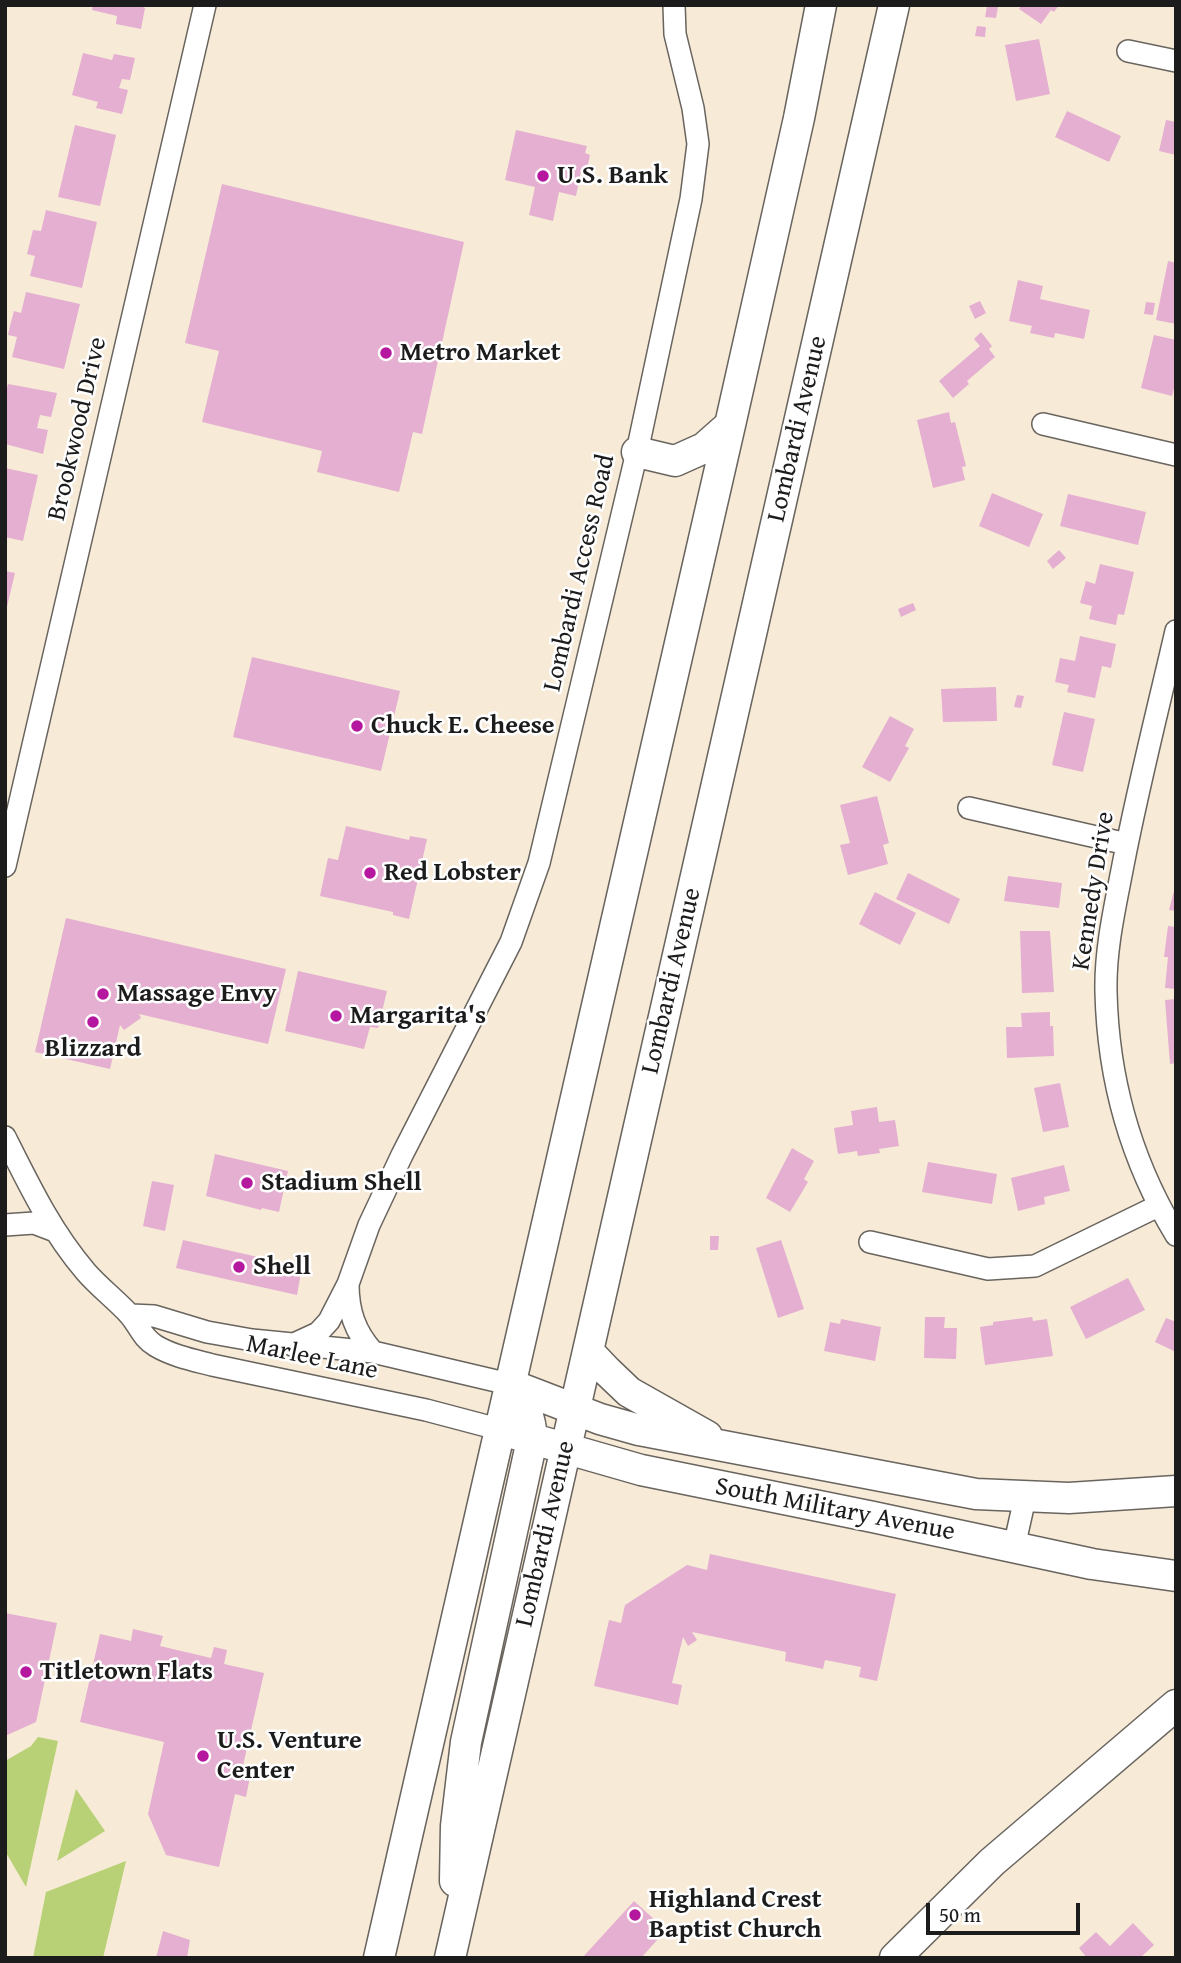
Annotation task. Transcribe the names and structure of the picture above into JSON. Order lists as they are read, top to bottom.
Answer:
{
  "streets": {
    "main road": ["Lombardi Avenue", "South Military Avenue"],
    "street": [
      "Brookwood Drive",
      "Lombardi Access Road",
      "Kennedy Drive",
      "Marlee Lane"
    ]
  },
  "crossings": [
    ["Lombardi Avenue", "South Military Avenue"],
    ["Lombardi Access Road", "Marlee Lane"],
    ["Marlee Lane", "South Military Avenue"]
  ],
  "places": [
    "U.S. Bank",
    "Metro Market",
    "Chuck E. Cheese",
    "Red Lobster",
    "Massage Envy",
    "Margarita's",
    "Blizzard",
    "Stadium Shell",
    "Shell",
    "Titletown Flats",
    "U.S. Venture Center",
    "Highland Crest Baptist Church"
  ],
  "scale_bar": "50 m"
}
